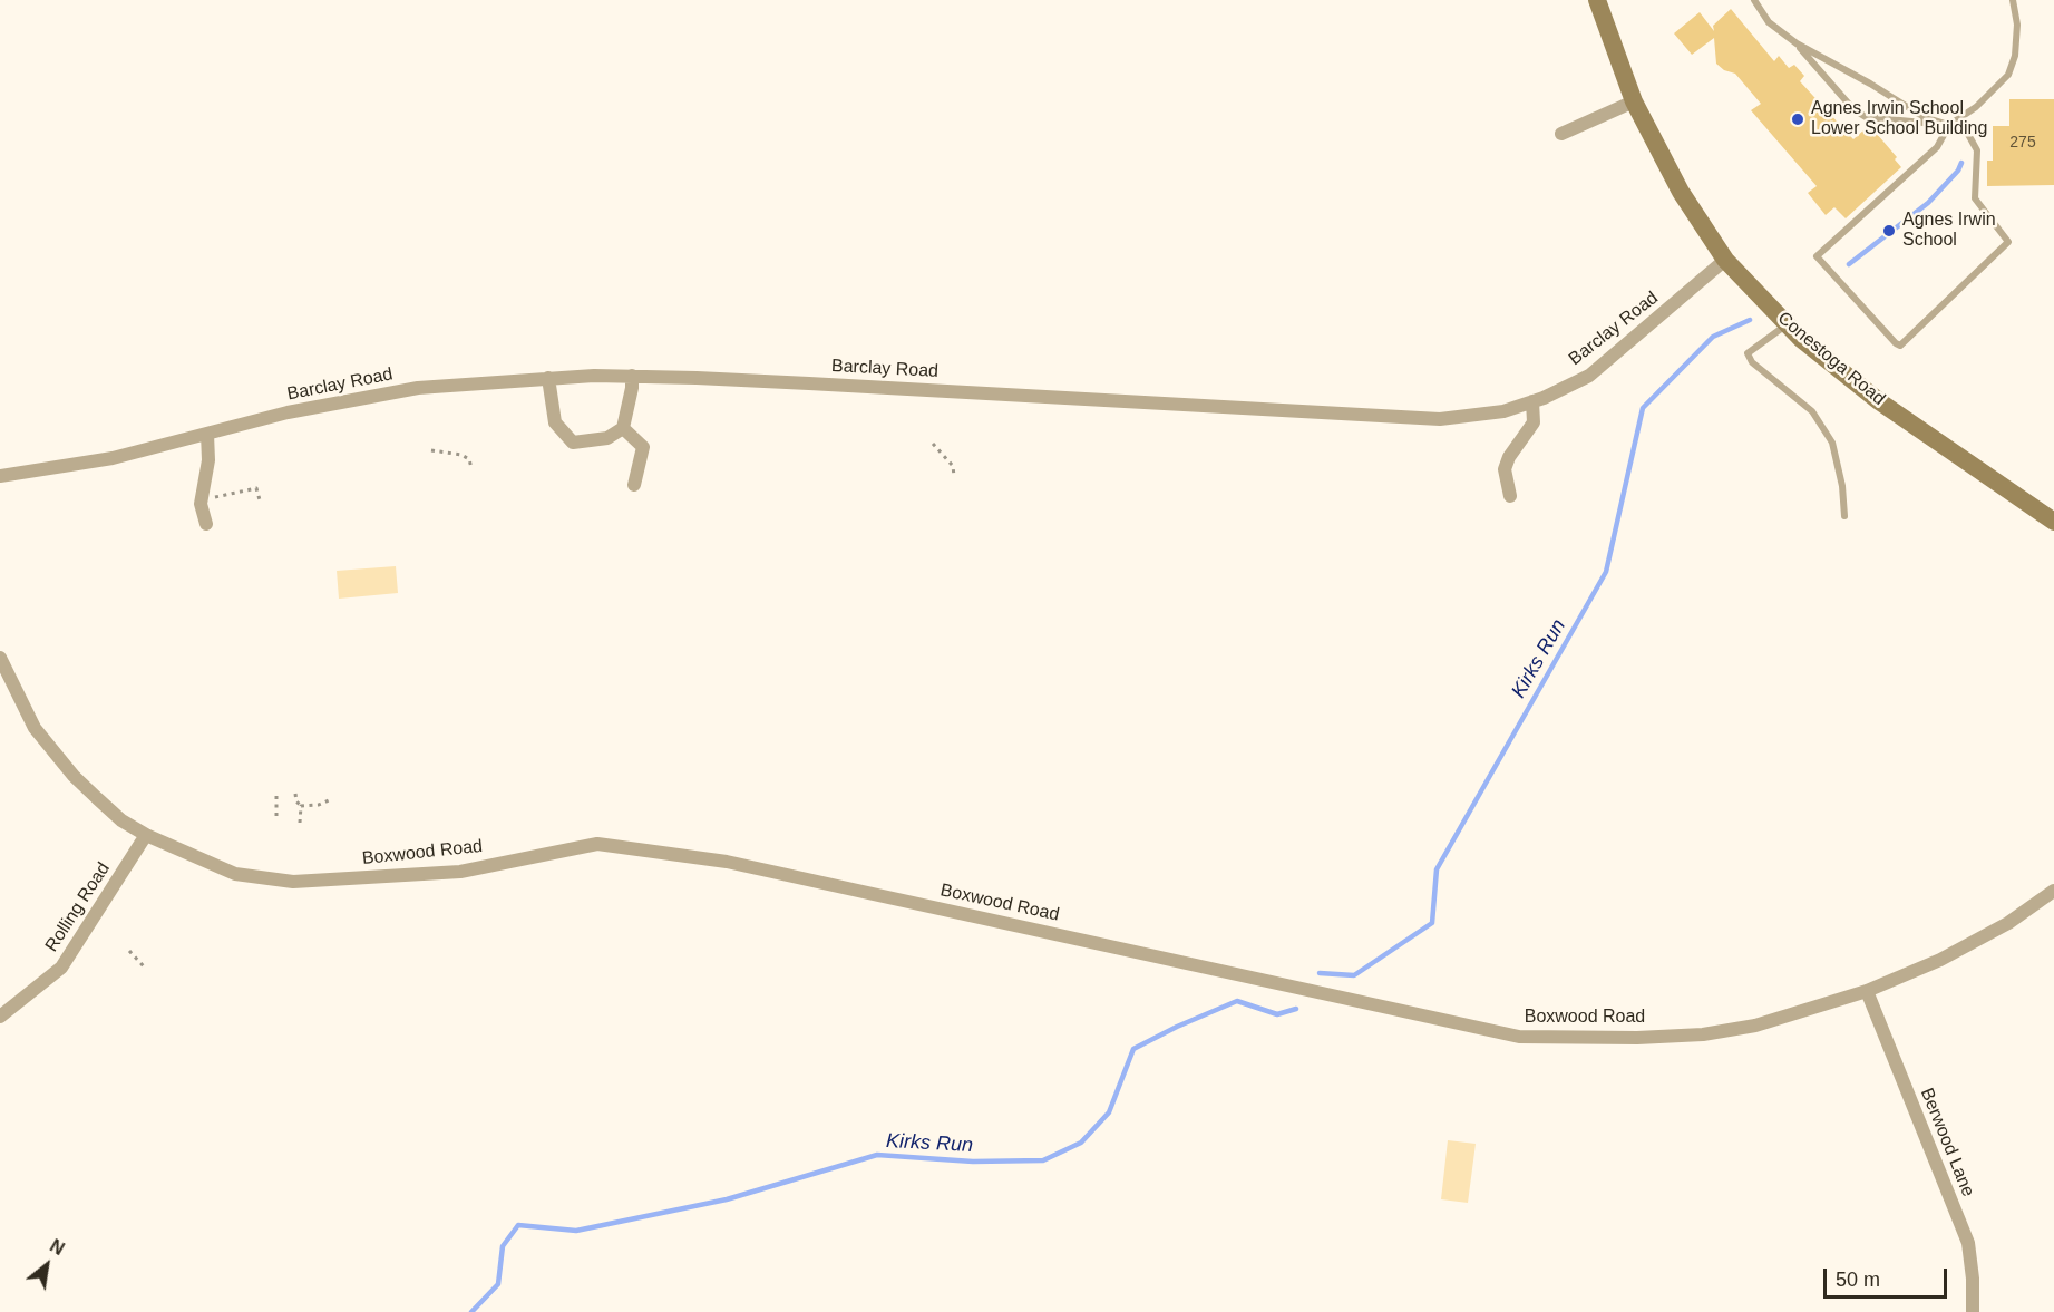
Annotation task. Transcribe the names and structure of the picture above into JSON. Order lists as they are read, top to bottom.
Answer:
{
  "streets": {
    "main road": ["Conestoga Road"],
    "street": [
      "Barclay Road",
      "Boxwood Road",
      "Rolling Road",
      "Berwood Lane"
    ]
  },
  "crossings": [
    ["Barclay Road", "Conestoga Road"],
    ["Boxwood Road", "Rolling Road"],
    ["Boxwood Road", "Berwood Lane"]
  ],
  "water": ["Kirks Run"],
  "places": ["Agnes Irwin School Lower School Building", "Agnes Irwin School"],
  "house_numbers": ["275"],
  "scale_bar": "50 m",
  "north": "top right"
}
